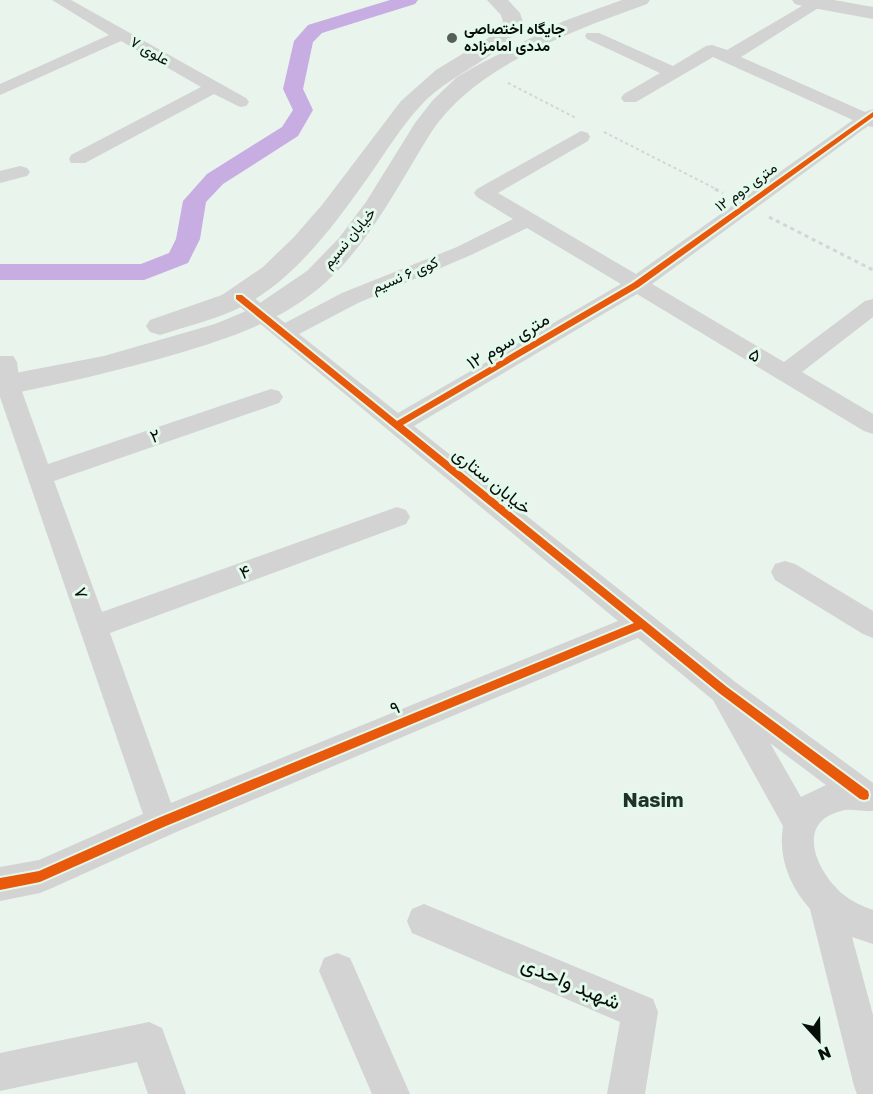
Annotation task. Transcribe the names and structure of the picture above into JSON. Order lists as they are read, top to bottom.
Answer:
{
  "streets": {
    "main road": ["خیابان نسیم"],
    "street": [
      "علوی ۷",
      "۱۲ متری دوم",
      "کوی ۶ نسیم",
      "۱۲ متری سوم",
      "۵",
      "۲",
      "خیابان ستاری",
      "۴",
      "۷",
      "۹",
      "شهید واحدی"
    ]
  },
  "crossings": [
    ["۱۲ متری دوم", "۱۲ متری سوم"],
    ["۱۲ متری دوم", "۵"],
    ["خیابان نسیم", "خیابان ستاری"],
    ["خیابان نسیم", "۷"],
    ["کوی ۶ نسیم", "۵"],
    ["کوی ۶ نسیم", "خیابان ستاری"],
    ["۱۲ متری سوم", "۵"],
    ["۱۲ متری سوم", "خیابان ستاری"],
    ["۲", "۷"],
    ["خیابان ستاری", "۹"],
    ["۴", "۷"],
    ["۷", "۹"]
  ],
  "districts": ["Nasim"],
  "places": ["جایگاه اختصاصی مددی امامزاده"],
  "north": "bottom"
}
